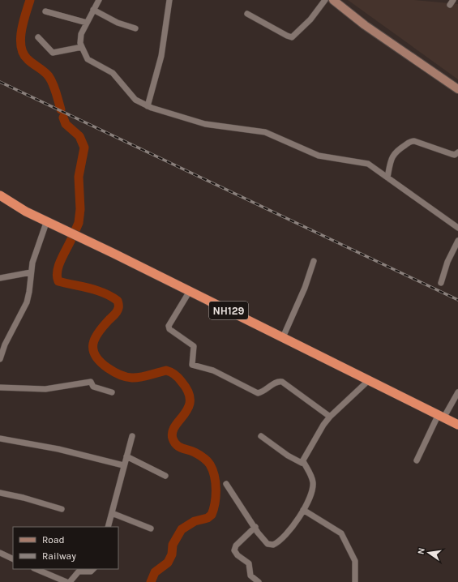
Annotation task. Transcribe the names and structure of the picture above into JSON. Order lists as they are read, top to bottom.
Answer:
{
  "streets": {
    "highway": ["NH129"]
  },
  "legend": ["Road", "Railway"],
  "north": "left"
}
